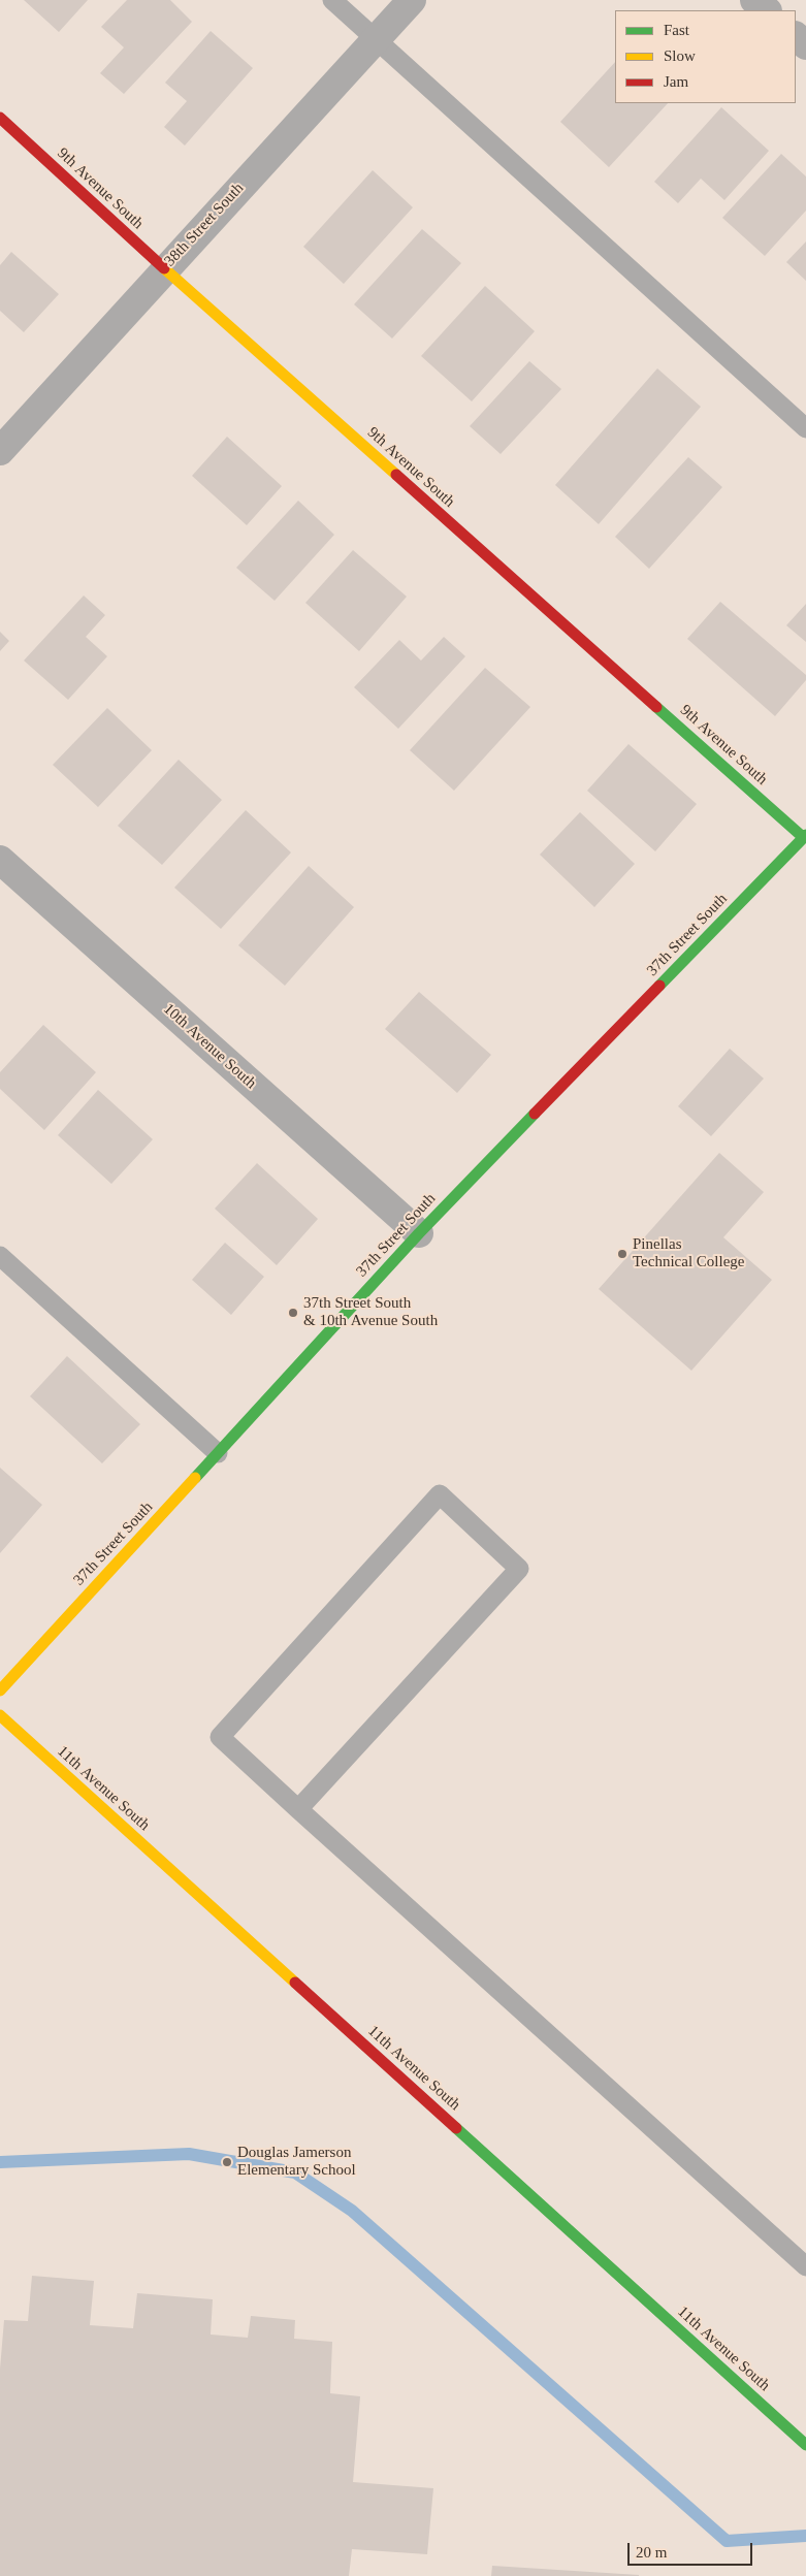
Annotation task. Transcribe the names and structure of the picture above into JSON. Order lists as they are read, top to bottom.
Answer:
{
  "streets": {
    "street": [
      "9th Avenue South",
      "38th Street South",
      "37th Street South",
      "10th Avenue South",
      "11th Avenue South"
    ]
  },
  "crossings": [
    ["9th Avenue South", "38th Street South"],
    ["9th Avenue South", "37th Street South"],
    ["37th Street South", "10th Avenue South"]
  ],
  "places": ["Pinellas Technical College", "37th Street South & 10th Avenue South", "Douglas Jamerson Elementary School"],
  "legend": ["Fast", "Slow", "Jam"],
  "scale_bar": "20 m"
}
